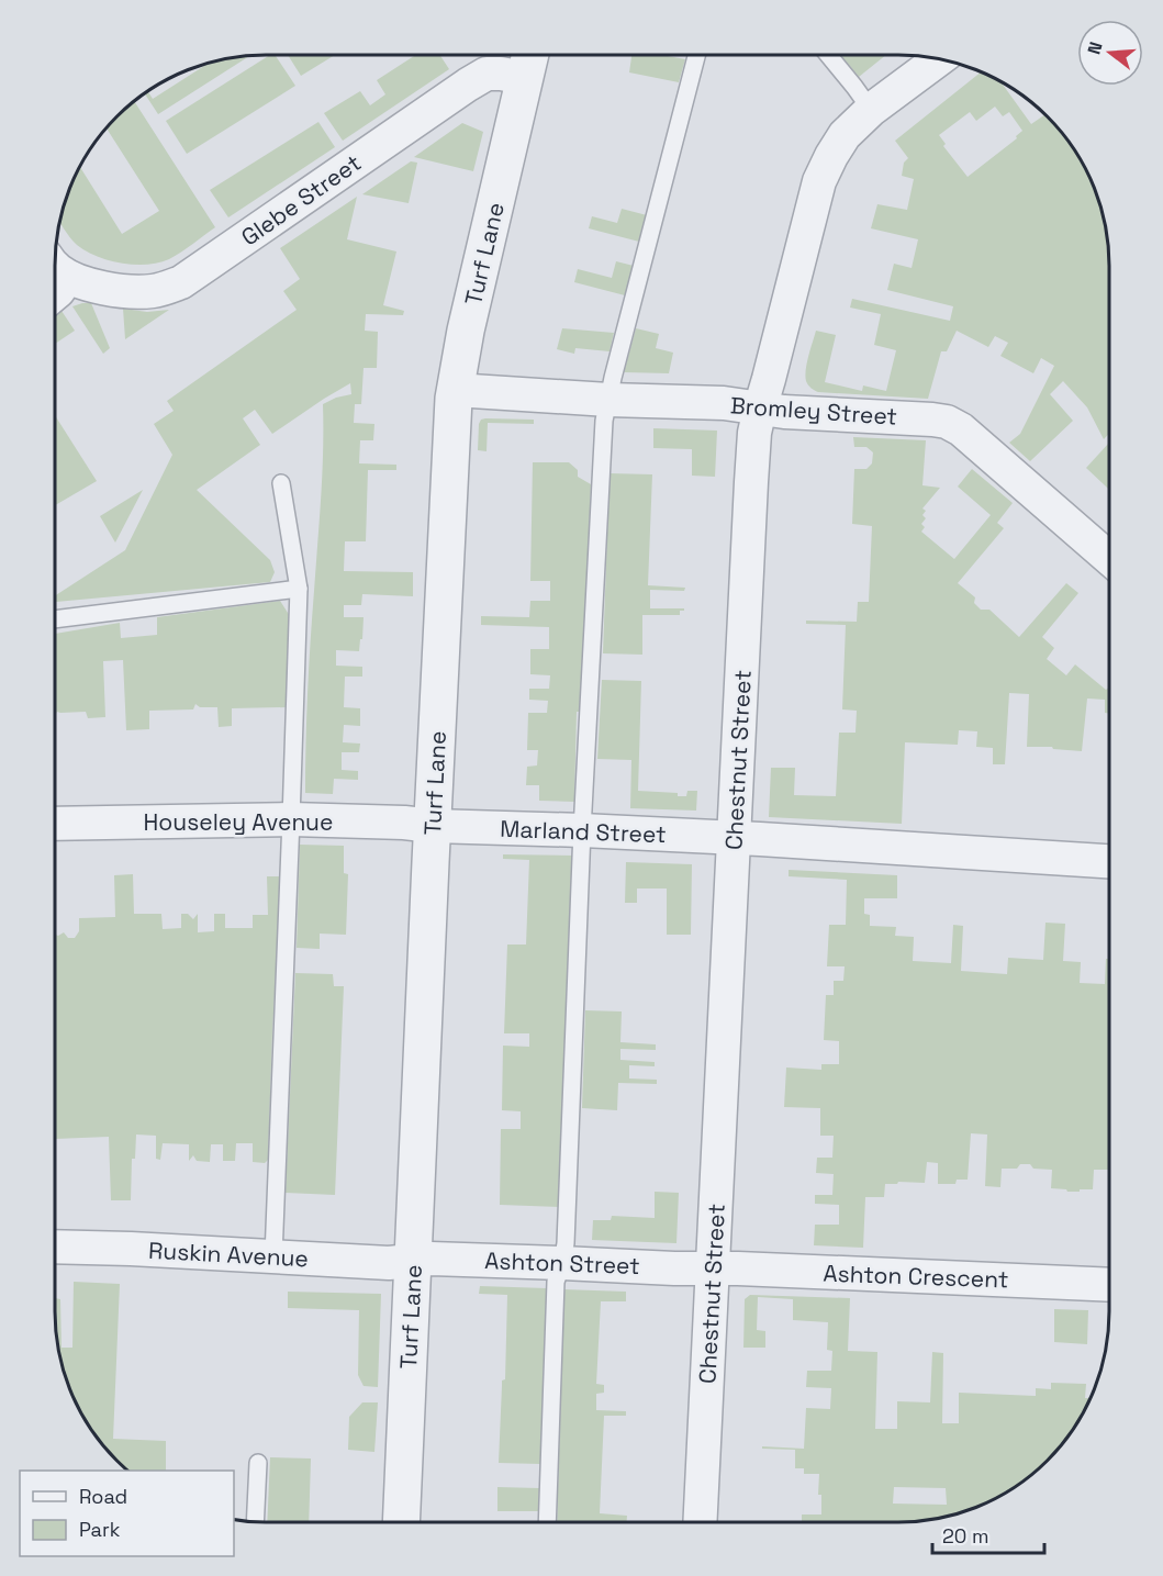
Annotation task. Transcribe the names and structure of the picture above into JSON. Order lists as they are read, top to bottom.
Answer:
{
  "streets": {
    "street": [
      "Glebe Street",
      "Turf Lane",
      "Bromley Street",
      "Chestnut Street",
      "Houseley Avenue",
      "Marland Street",
      "Ruskin Avenue",
      "Ashton Street",
      "Ashton Crescent"
    ]
  },
  "crossings": [
    ["Glebe Street", "Turf Lane"],
    ["Turf Lane", "Bromley Street"],
    ["Turf Lane", "Houseley Avenue"],
    ["Turf Lane", "Marland Street"],
    ["Turf Lane", "Ruskin Avenue"],
    ["Turf Lane", "Ashton Street"],
    ["Bromley Street", "Chestnut Street"],
    ["Chestnut Street", "Marland Street"],
    ["Chestnut Street", "Ashton Street"],
    ["Chestnut Street", "Ashton Crescent"],
    ["Houseley Avenue", "Marland Street"],
    ["Ruskin Avenue", "Ashton Street"],
    ["Ashton Street", "Ashton Crescent"]
  ],
  "legend": ["Road", "Park"],
  "scale_bar": "20 m",
  "north": "left"
}
